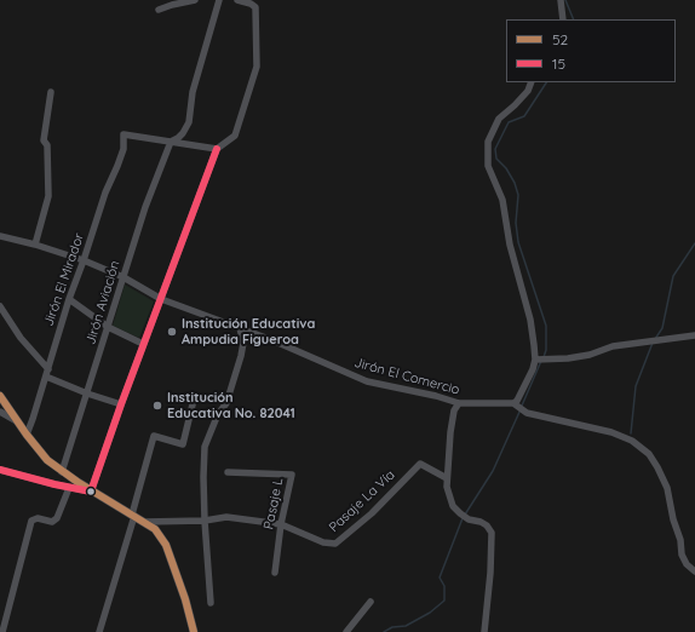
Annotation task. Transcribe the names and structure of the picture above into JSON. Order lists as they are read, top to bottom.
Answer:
{
  "streets": {
    "street": [
      "Jirón El Mirador",
      "Jirón Aviación",
      "Jirón El Comercio",
      "Pasaje La Vía",
      "Pasaje L"
    ]
  },
  "crossings": [
    ["Jirón El Mirador", "Jirón Aviación"],
    ["Jirón Aviación", "Jirón El Comercio"],
    ["Pasaje La Vía", "Pasaje L"]
  ],
  "places": ["Institución Educativa Ampudia Figueroa", "Institución Educativa No. 82041"],
  "lines": ["transit line 15", "transit line 52"],
  "legend": ["52", "15"]
}
